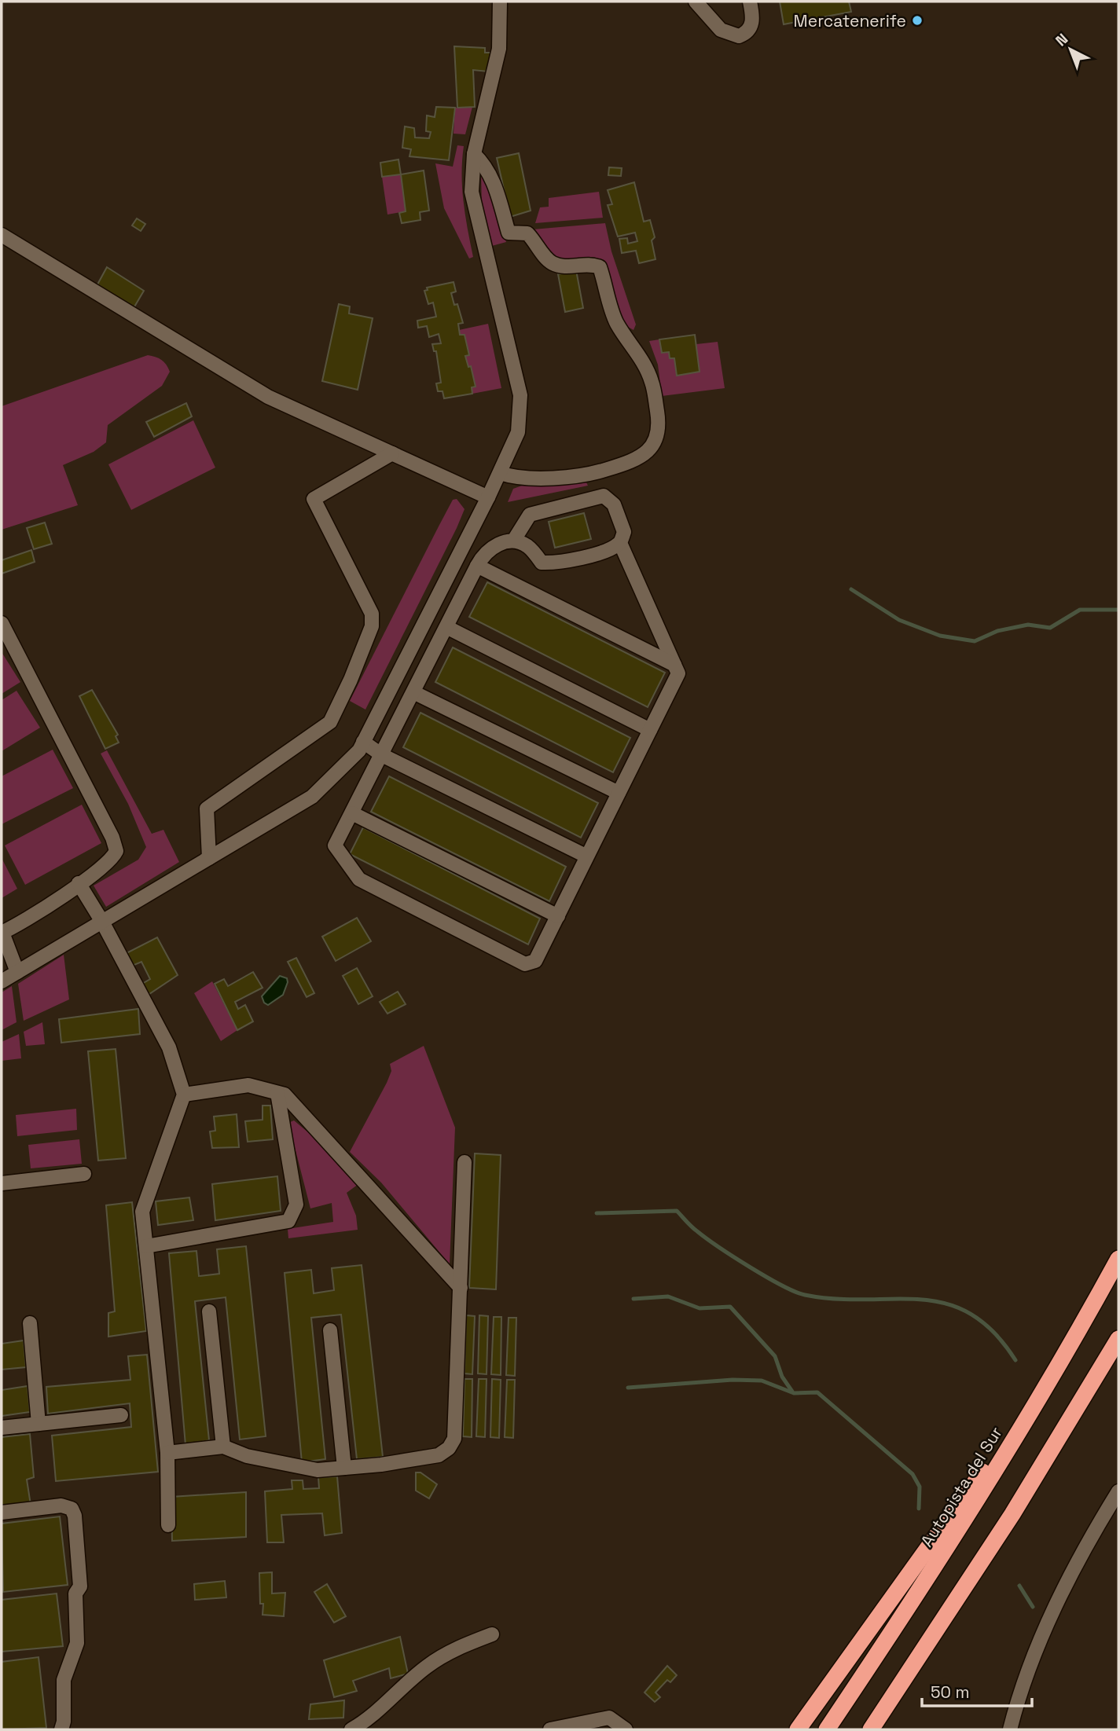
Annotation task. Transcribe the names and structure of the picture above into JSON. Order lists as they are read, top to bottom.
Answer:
{
  "streets": {
    "highway": ["Autopista del Sur"]
  },
  "places": ["Mercatenerife"],
  "scale_bar": "50 m",
  "north": "top left"
}
